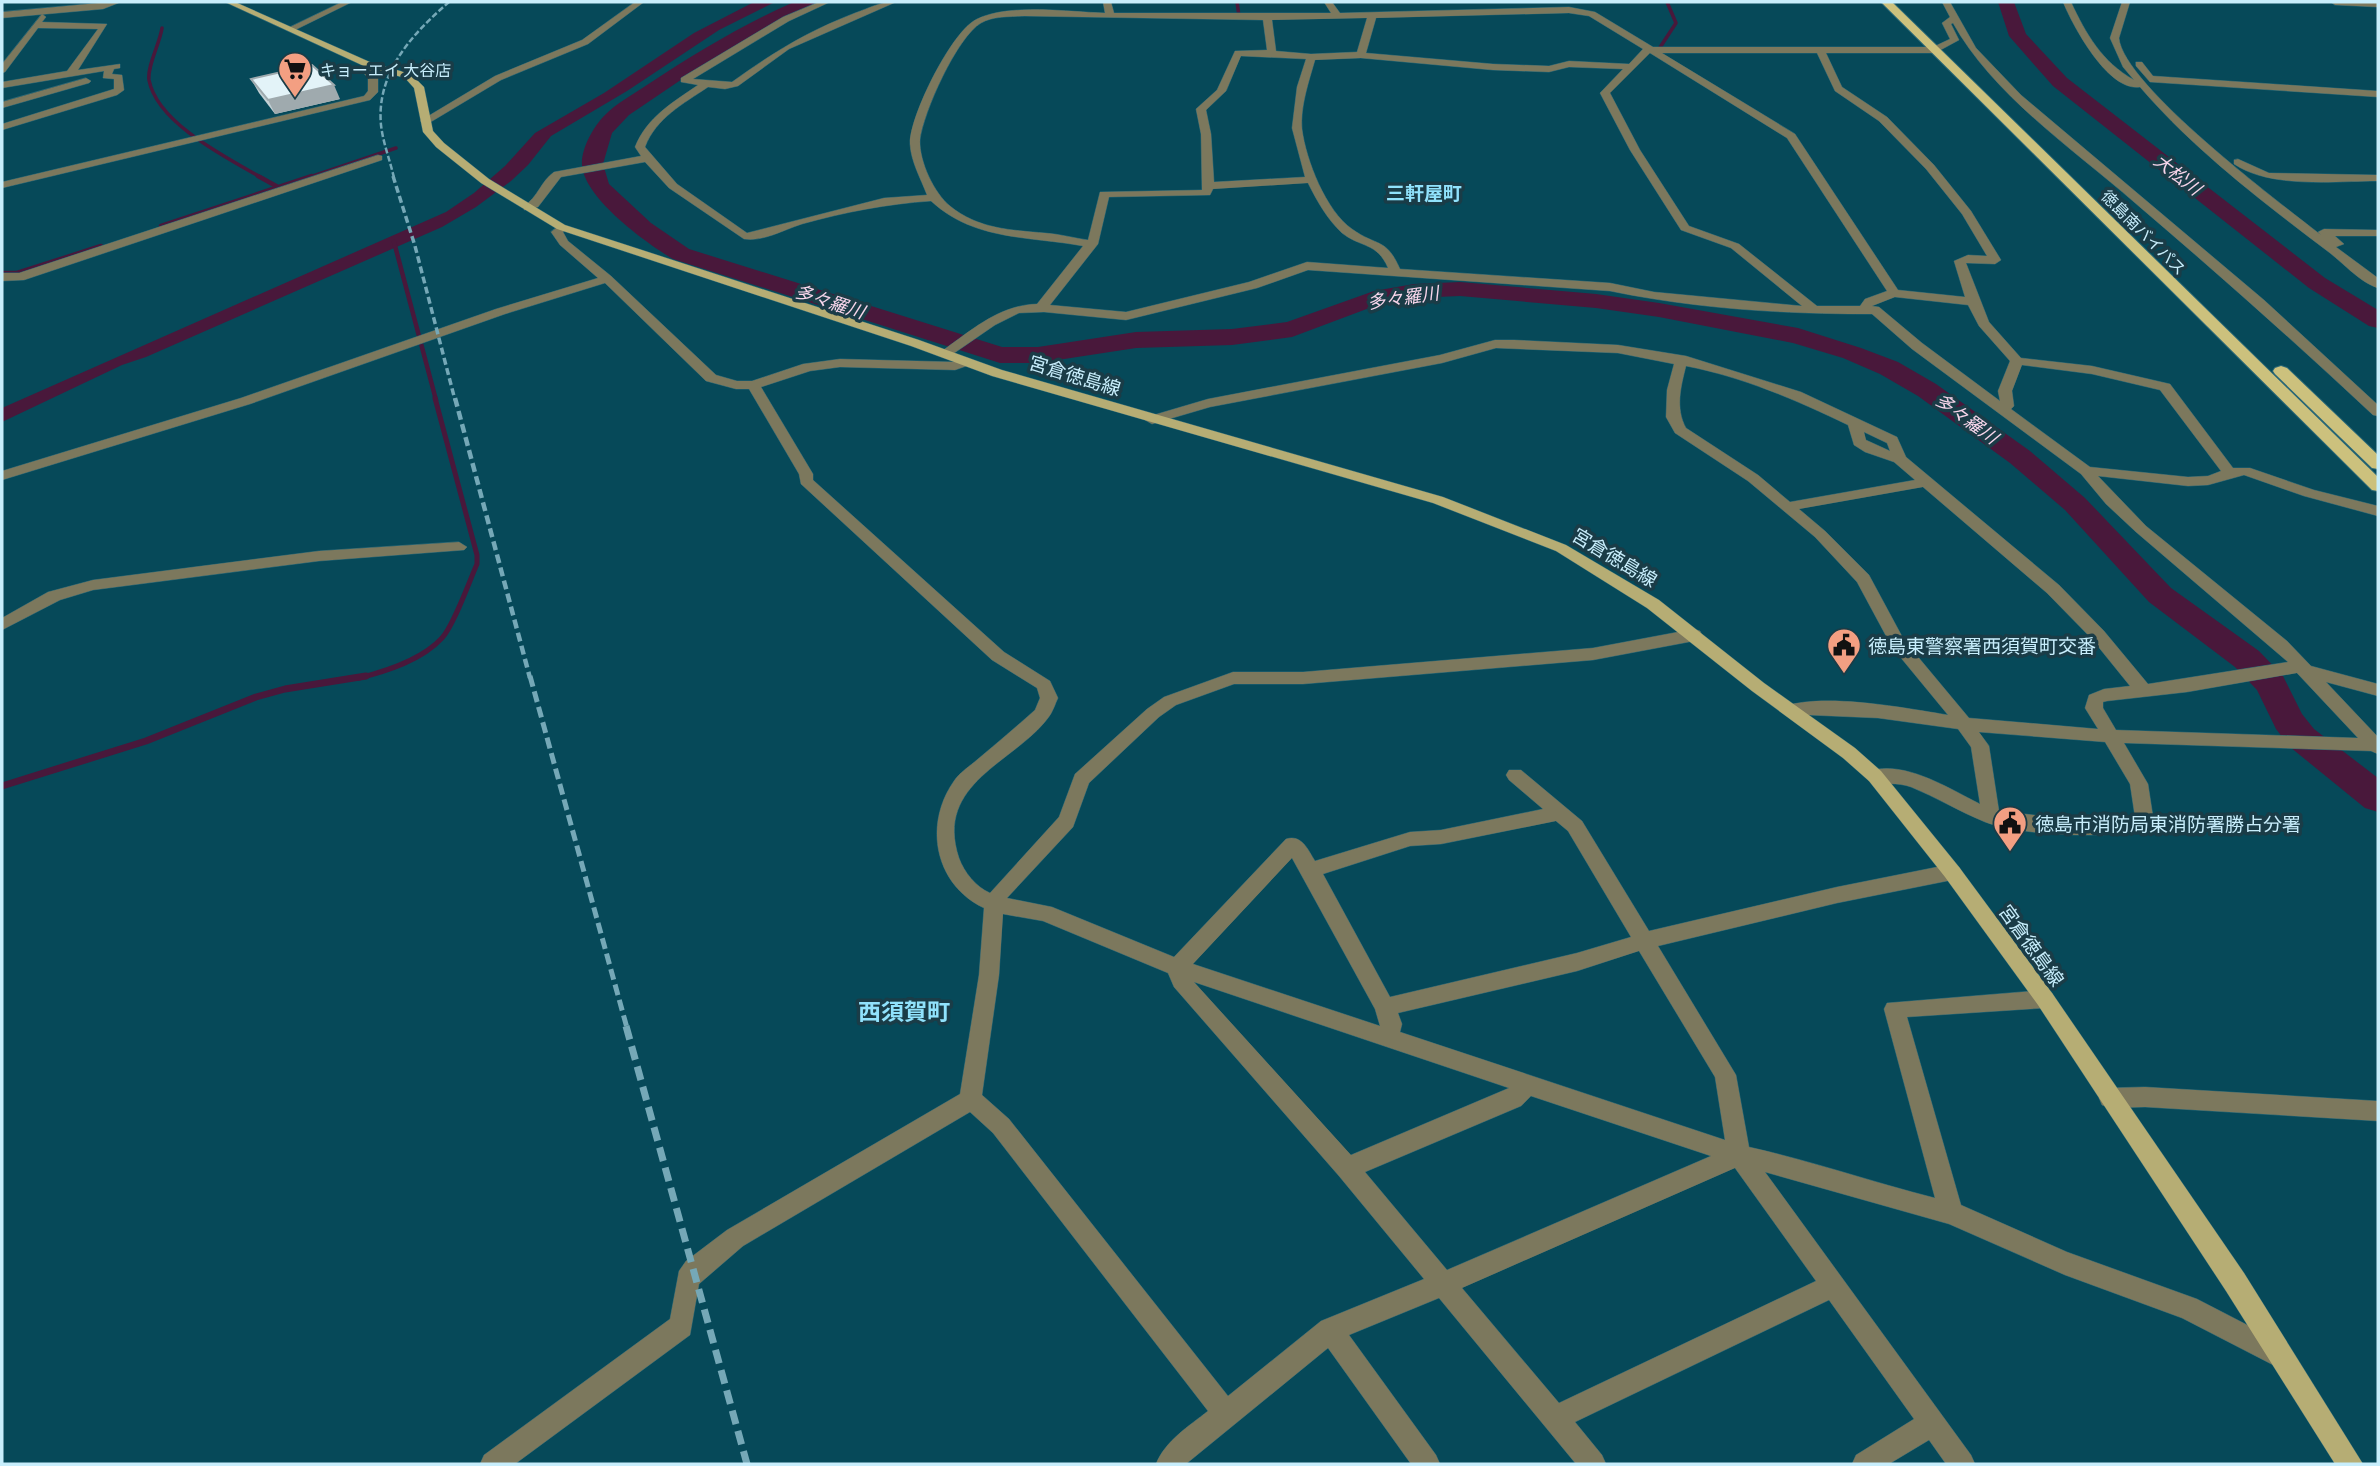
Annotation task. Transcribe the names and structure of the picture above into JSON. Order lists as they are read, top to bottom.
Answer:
{
  "streets": {
    "highway": ["徳島南バイパス"],
    "main road": ["宮倉徳島線"]
  },
  "districts": ["三軒屋町", "西須賀町"],
  "water": ["大松川", "多々羅川"],
  "places": {
    "supermarket": ["キョーエイ 大谷店"],
    "public building": ["徳島東警察署西須賀町交番", "徳島市消防局東消防署勝占分署"]
  }
}
